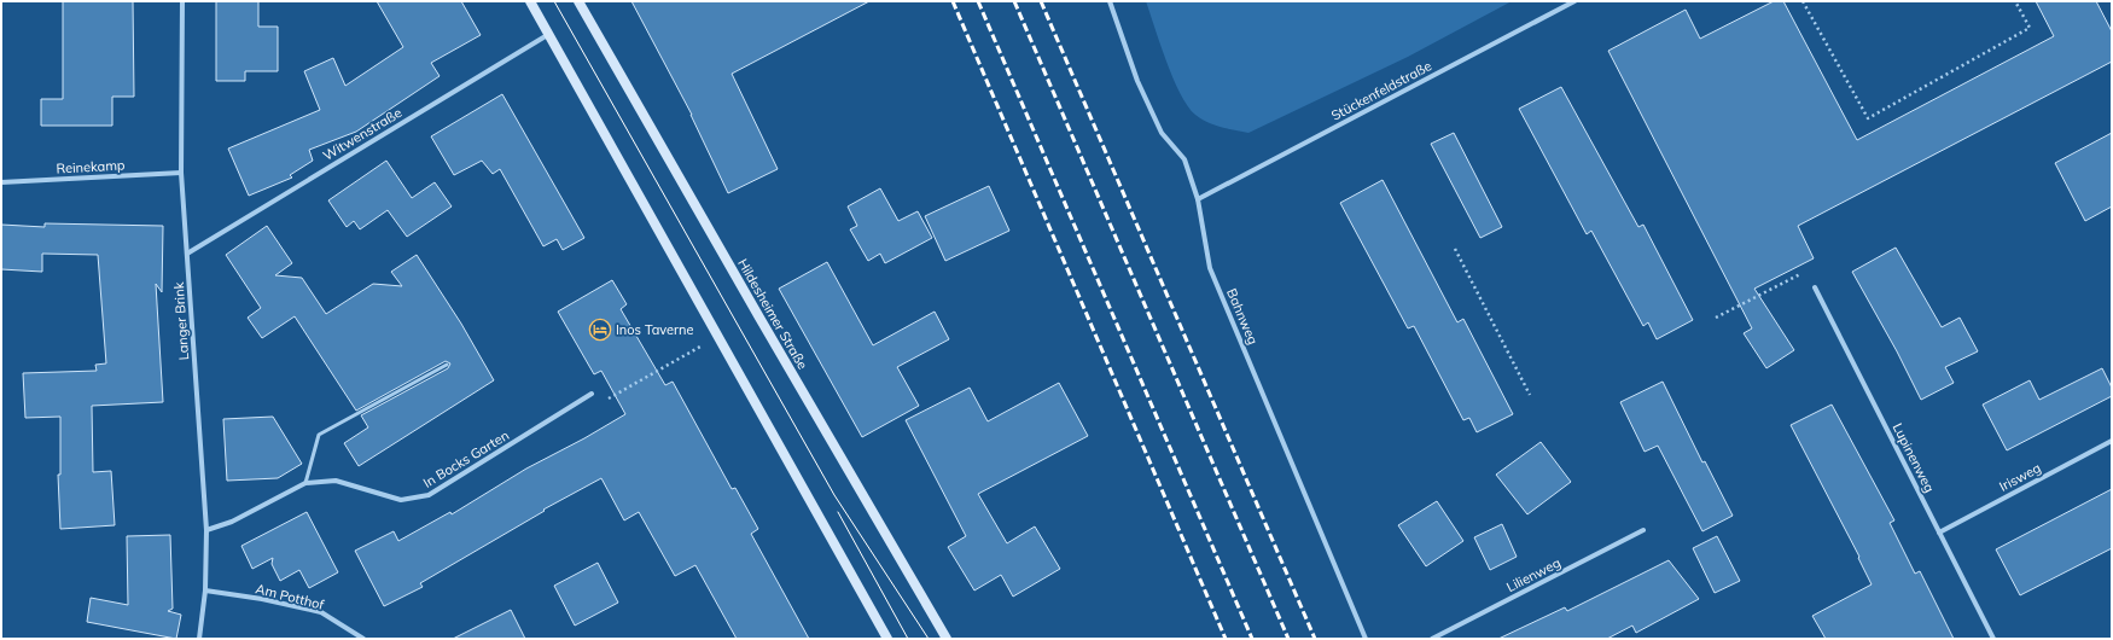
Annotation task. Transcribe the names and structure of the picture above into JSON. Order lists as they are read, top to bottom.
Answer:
{
  "streets": {
    "street": [
      "Stückenfeldstraße",
      "Witwenstraße",
      "Reinekamp",
      "Hildesheimer Straße",
      "Bahnweg",
      "Langer Brink",
      "Lupinenweg",
      "In Bocks Garten",
      "Irisweg",
      "Lilienweg",
      "Am Potthof"
    ]
  },
  "crossings": [
    ["Stückenfeldstraße", "Bahnweg"],
    ["Witwenstraße", "Langer Brink"],
    ["Reinekamp", "Langer Brink"],
    ["Langer Brink", "In Bocks Garten"],
    ["Langer Brink", "Am Potthof"],
    ["Lupinenweg", "Irisweg"]
  ],
  "places": {
    "hotel": ["Inos Taverne"]
  }
}
